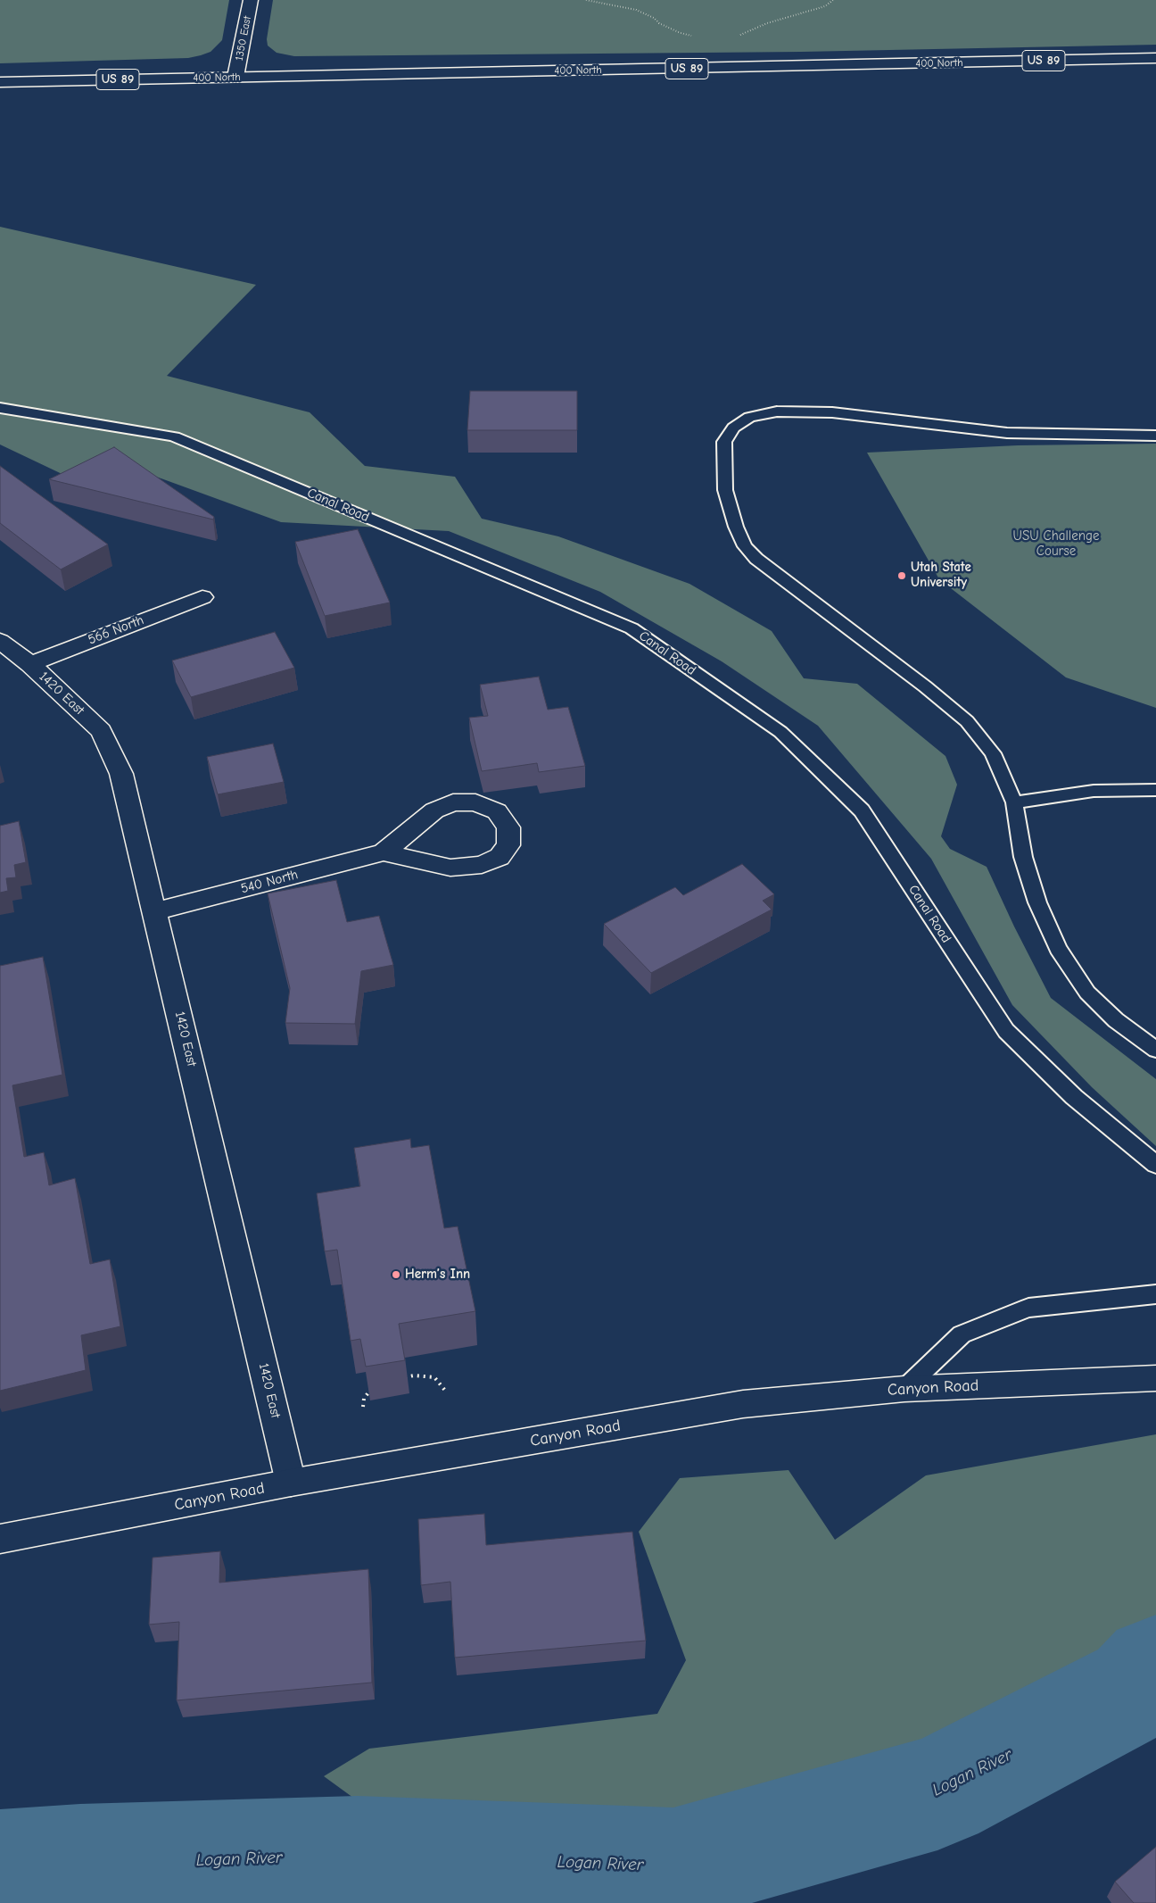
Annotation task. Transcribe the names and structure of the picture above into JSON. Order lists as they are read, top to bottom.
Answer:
{
  "streets": {
    "street": [
      "1350 East",
      "US 89",
      "400 North",
      "566 North",
      "1420 East",
      "540 North",
      "Canyon Road"
    ],
    "lane": ["Canal Road"]
  },
  "crossings": [
    ["1350 East", "400 North"],
    ["566 North", "1420 East"],
    ["1420 East", "540 North"],
    ["1420 East", "Canyon Road"]
  ],
  "water": ["Logan River"],
  "parks": ["USU Challenge Course"],
  "places": ["Utah State University", "Herm’s Inn"]
}
